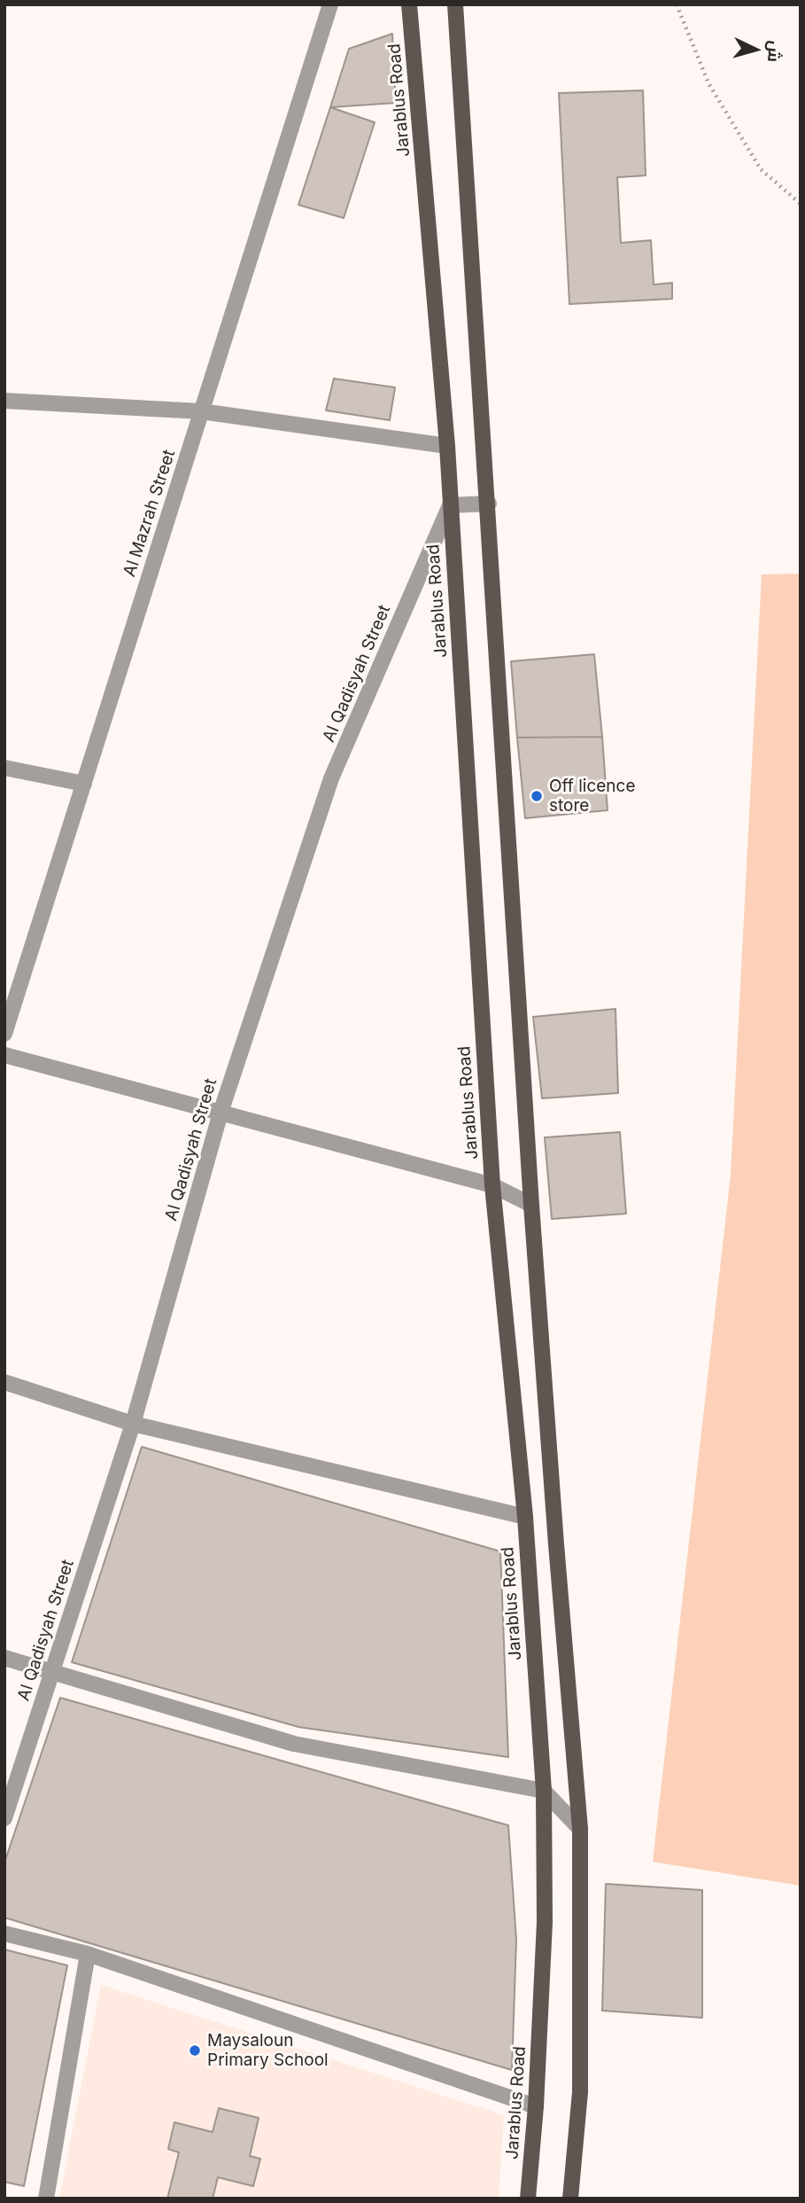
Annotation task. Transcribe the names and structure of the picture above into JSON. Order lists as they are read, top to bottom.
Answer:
{
  "streets": {
    "main road": ["Jarablus Road"],
    "street": ["Al Mazrah Street", "Al Qadisyah Street"]
  },
  "crossings": [
    ["Jarablus Road", "Al Qadisyah Street"]
  ],
  "places": ["Off licence store", "Maysaloun Primary School"],
  "north": "right"
}
